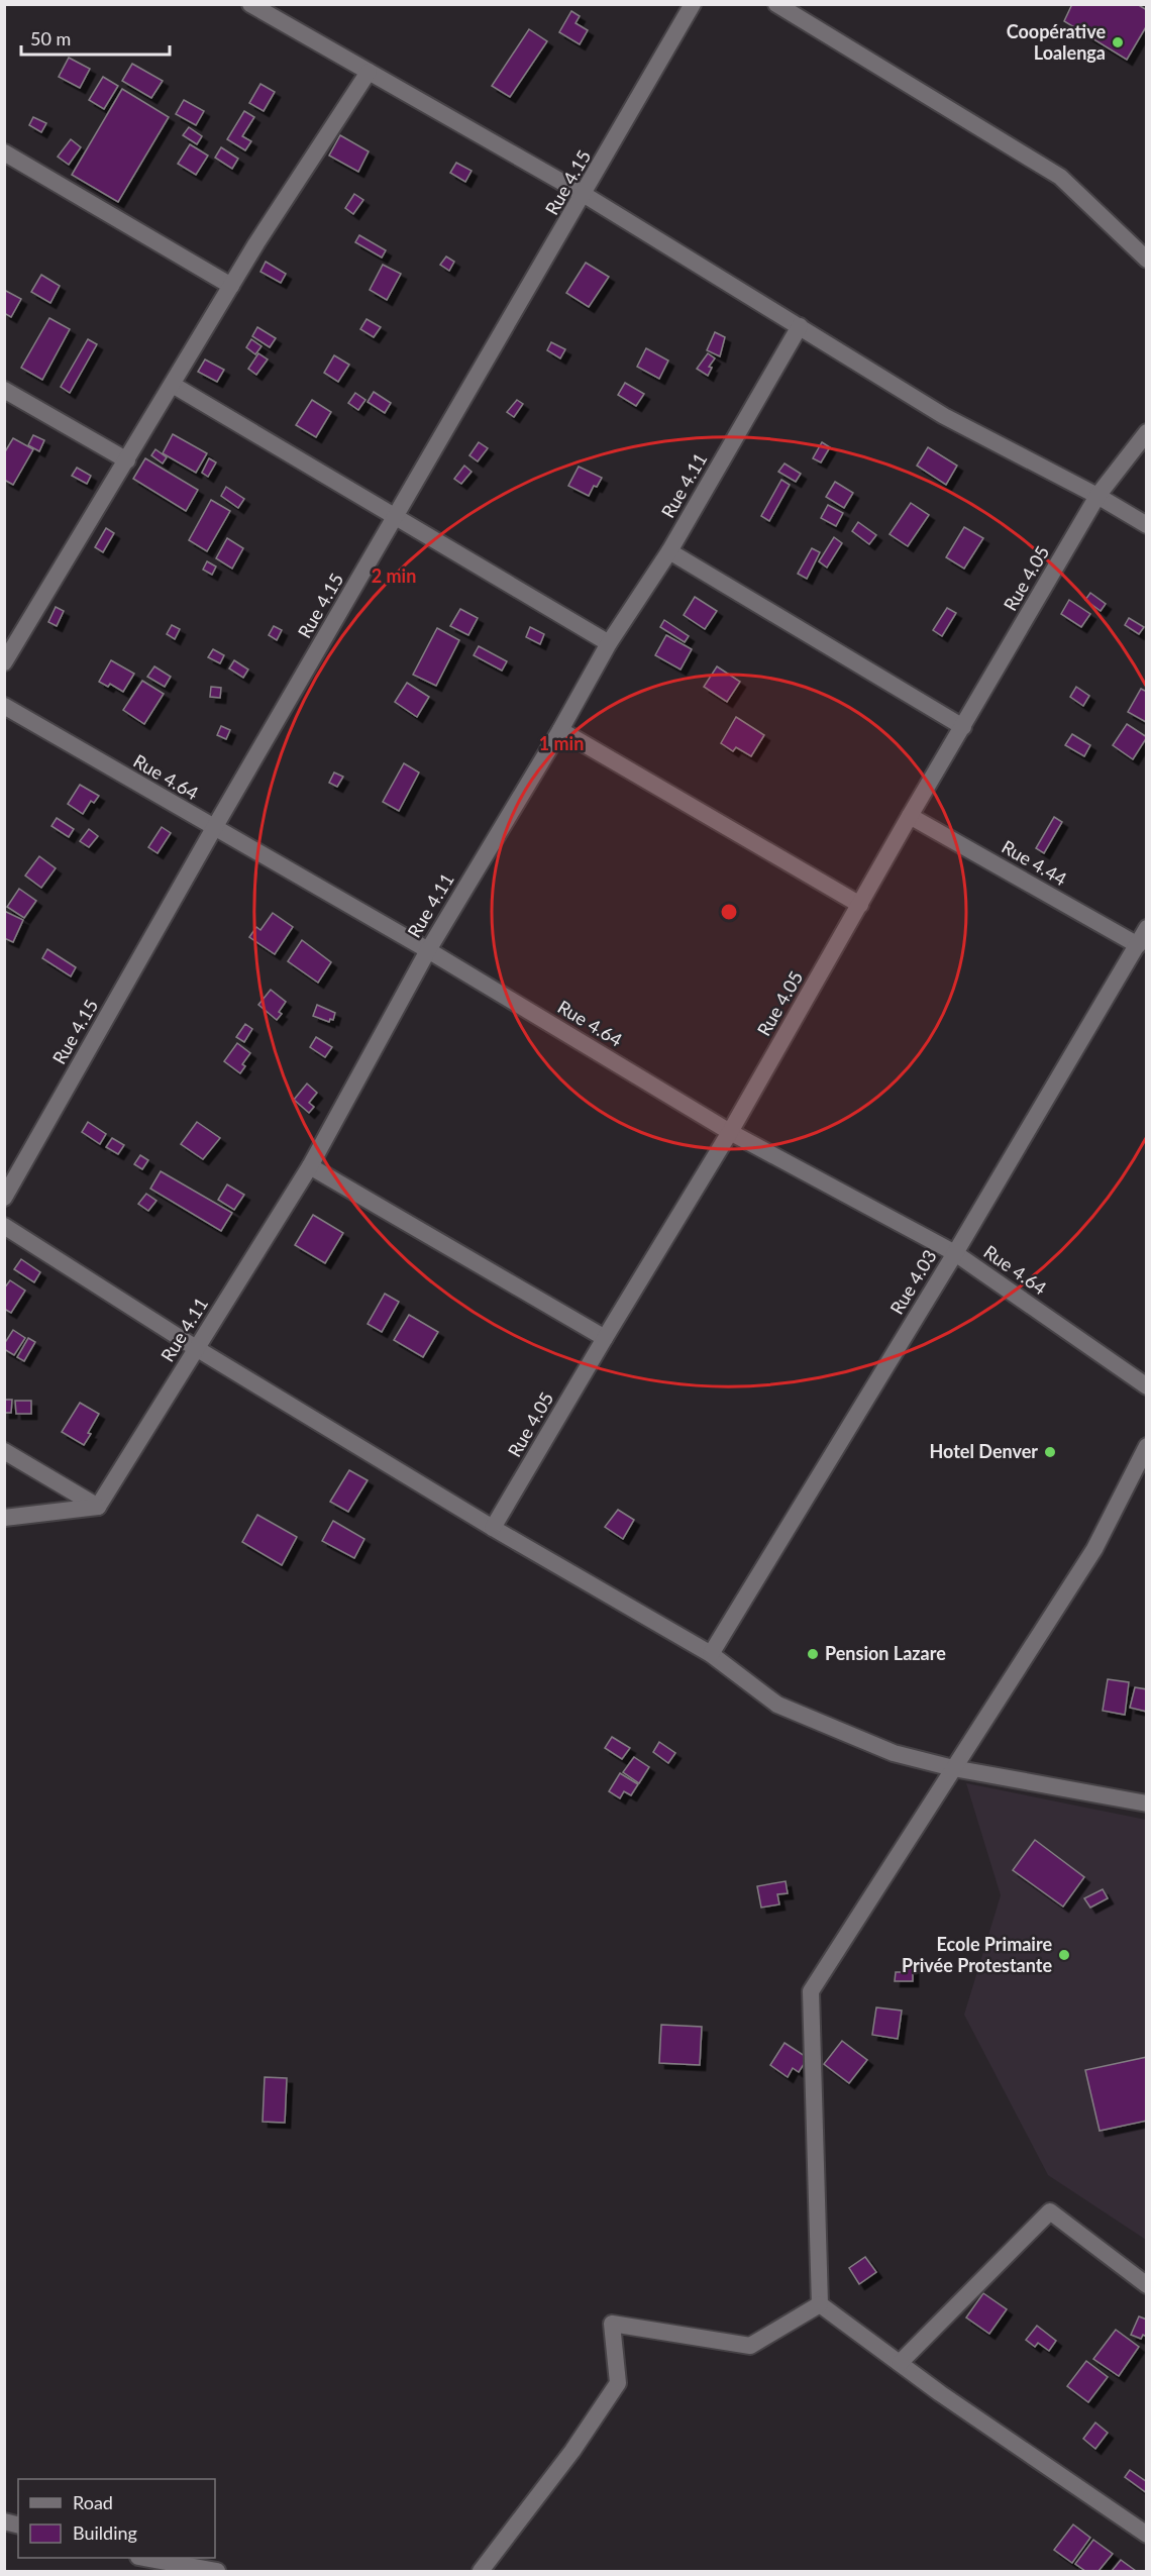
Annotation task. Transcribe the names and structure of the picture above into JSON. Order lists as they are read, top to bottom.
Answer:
{
  "streets": {
    "street": [
      "Rue 4.15",
      "Rue 4.11",
      "Rue 4.05",
      "Rue 4.64",
      "Rue 4.44",
      "Rue 4.03"
    ]
  },
  "crossings": [
    ["Rue 4.15", "Rue 4.64"],
    ["Rue 4.11", "Rue 4.64"],
    ["Rue 4.05", "Rue 4.64"],
    ["Rue 4.05", "Rue 4.44"],
    ["Rue 4.64", "Rue 4.03"],
    ["Rue 4.44", "Rue 4.03"]
  ],
  "places": [
    "Coopérative Loalenga",
    "Hotel Denver",
    "Pension Lazare",
    "Ecole Primaire Privée Protestante"
  ],
  "legend": ["Road", "Building"],
  "scale_bar": "50 m",
  "rings": ["2 min", "1 min"]
}
